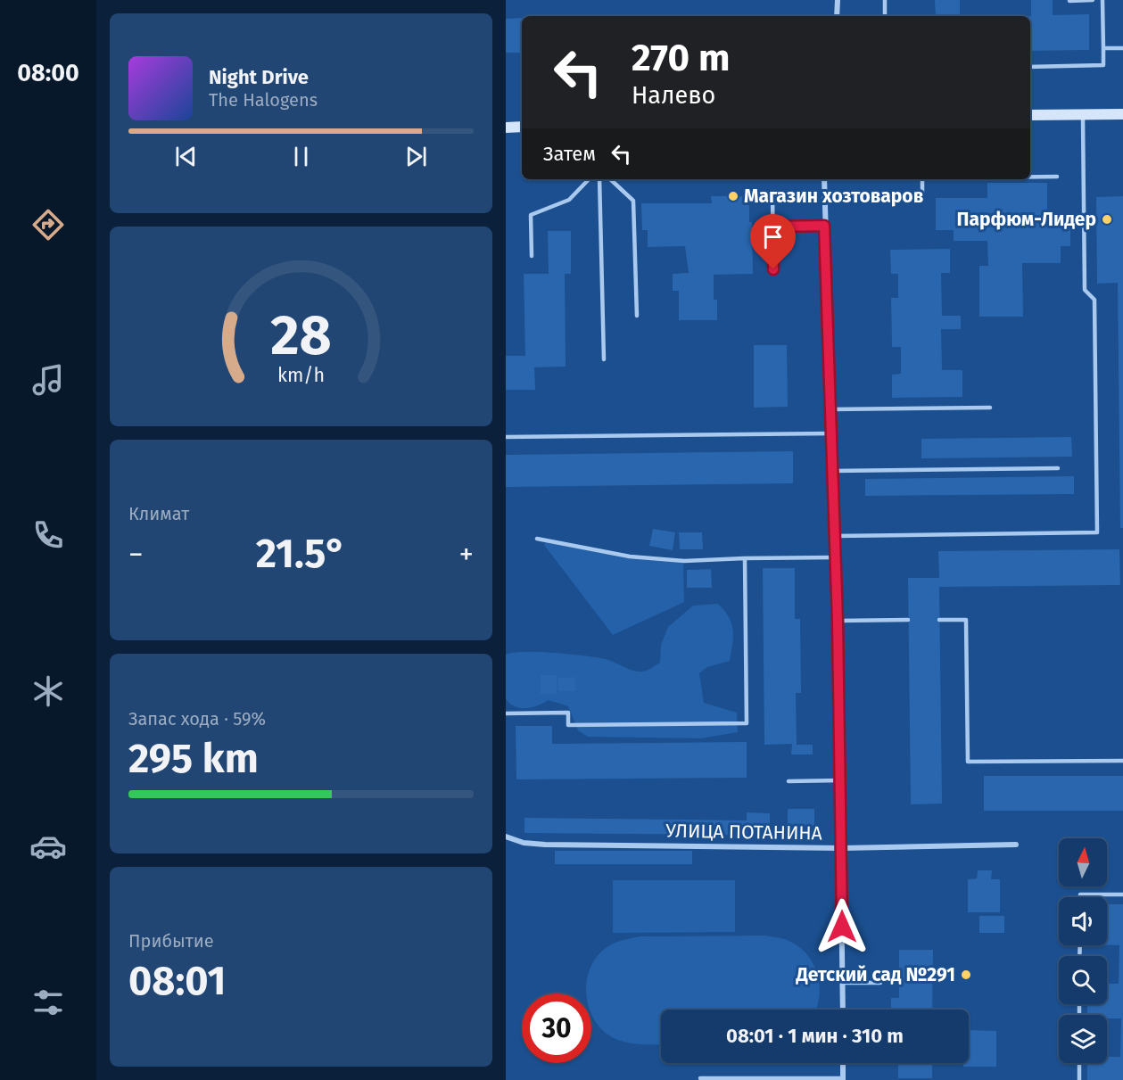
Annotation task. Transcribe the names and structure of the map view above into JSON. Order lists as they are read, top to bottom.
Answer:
{
  "streets": {
    "street": ["УЛИЦА ПОТАНИНА"]
  },
  "places": ["Магазин хозтоваров", "Парфюм-Лидер", "Детский сад №291"],
  "north": "top",
  "page": {
    "tabs": "08:00",
    "turn": ["270 m", "Налево"],
    "song": ["Night Drive", "The Halogens"],
    "then": "Затем",
    "tile": [
      "Климат",
      ["Запас хода · 59%", "295 km"],
      ["Прибытие", "08:01"]
    ],
    "heat": ["−", "21.5°", "+"],
    "limit": "30",
    "trip": "08:01 · 1 мин · 310 m",
    "gauge": ["28", "km/h"]
  }
}
